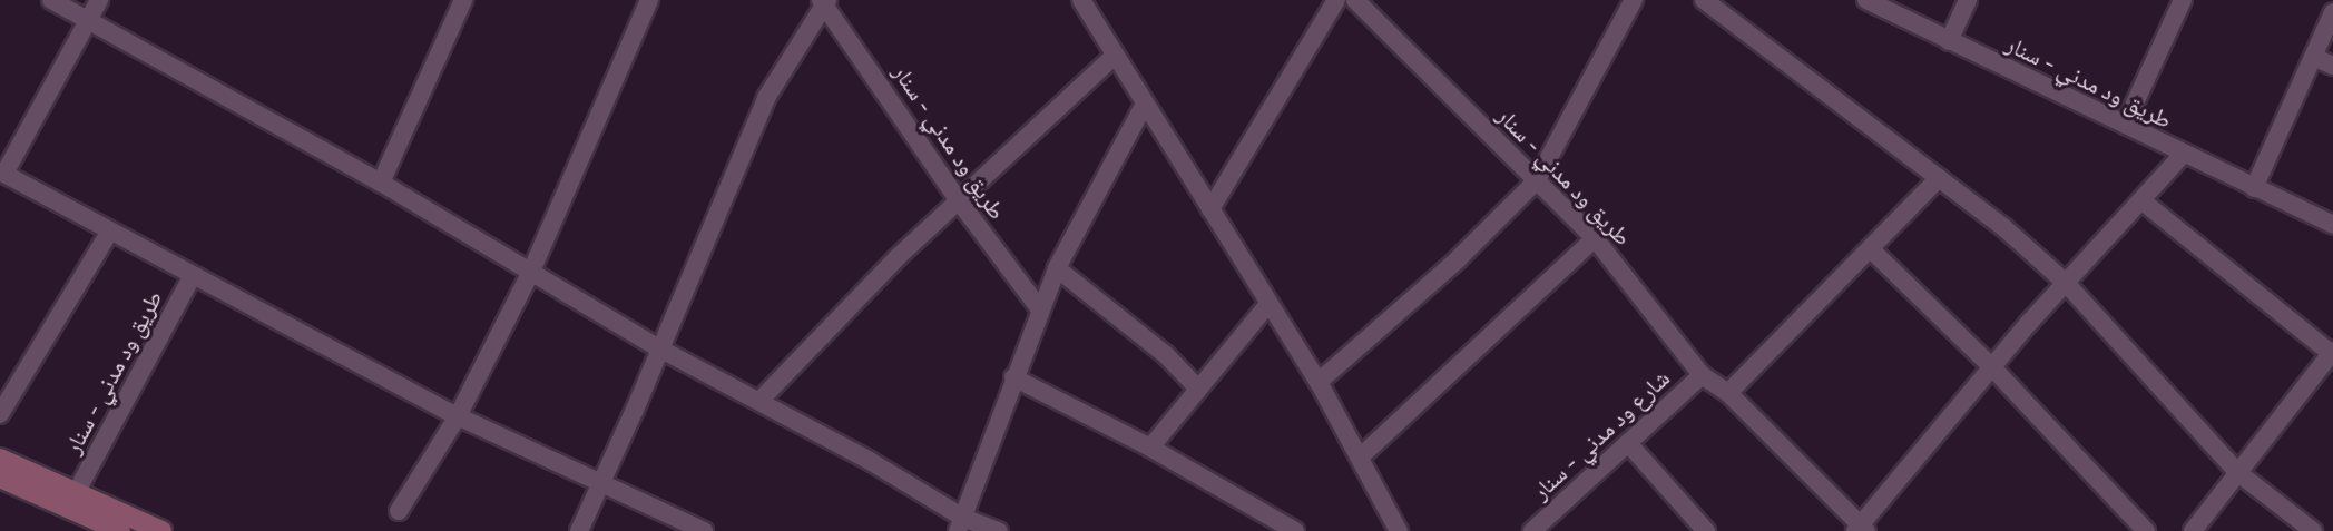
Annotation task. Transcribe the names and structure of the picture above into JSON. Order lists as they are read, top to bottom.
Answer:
{
  "streets": {
    "street": ["طريق ود مدني - سنار", "شارع ود مدني - سنار"]
  },
  "crossings": [
    ["طريق ود مدني - سنار", "شارع ود مدني - سنار"]
  ]
}
